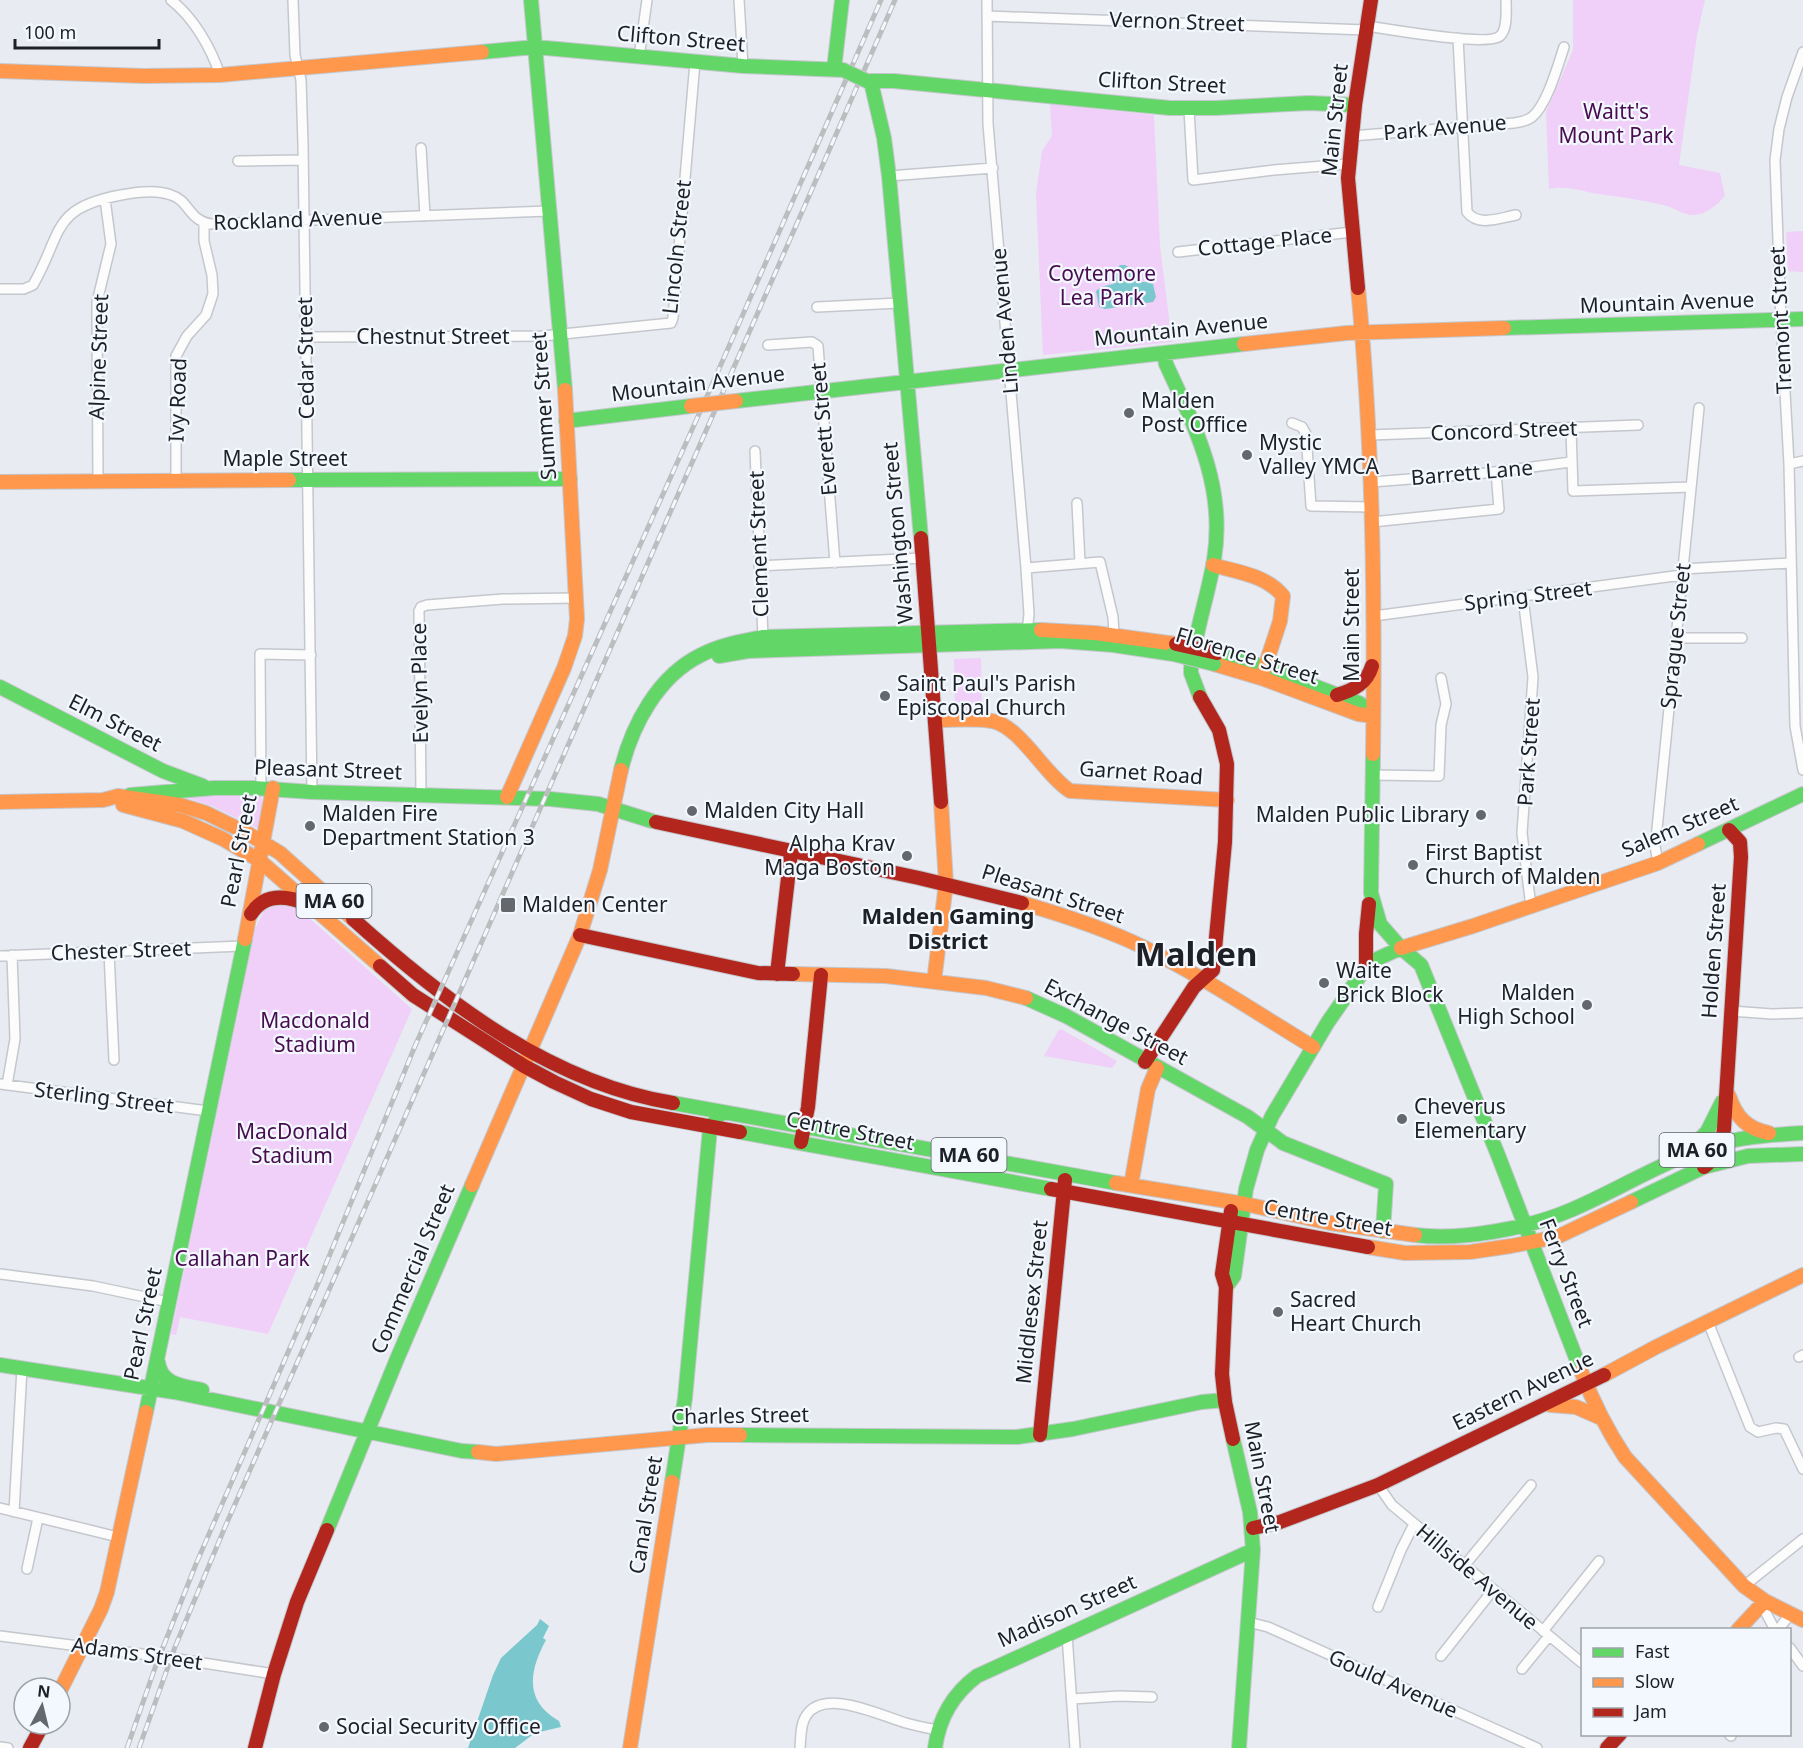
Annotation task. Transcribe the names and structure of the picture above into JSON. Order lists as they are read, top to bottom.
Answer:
{
  "streets": {
    "street": [
      "Vernon Street",
      "Clifton Street",
      "Main Street",
      "Park Avenue",
      "Rockland Avenue",
      "Cottage Place",
      "Lincoln Street",
      "Mountain Avenue",
      "Tremont Street",
      "Linden Avenue",
      "Chestnut Street",
      "Alpine Street",
      "Cedar Street",
      "Ivy Road",
      "Summer Street",
      "Everett Street",
      "Concord Street",
      "Maple Street",
      "Barrett Lane",
      "Washington Street",
      "Clement Street",
      "Spring Street",
      "Sprague Street",
      "Florence Street",
      "Evelyn Place",
      "Elm Street",
      "Park Street",
      "Pleasant Street",
      "Garnet Road",
      "Salem Street",
      "Pearl Street",
      "MA 60",
      "Chester Street",
      "Holden Street",
      "Exchange Street",
      "Sterling Street",
      "Centre Street",
      "Commercial Street",
      "Ferry Street",
      "Middlesex Street",
      "Eastern Avenue",
      "Charles Street",
      "Canal Street",
      "Hillside Avenue",
      "Madison Street",
      "Adams Street",
      "Gould Avenue"
    ]
  },
  "crossings": [
    ["Vernon Street", "Main Street"],
    ["Vernon Street", "Linden Avenue"],
    ["Clifton Street", "Main Street"],
    ["Clifton Street", "Lincoln Street"],
    ["Clifton Street", "Linden Avenue"],
    ["Clifton Street", "Cedar Street"],
    ["Clifton Street", "Summer Street"],
    ["Clifton Street", "Washington Street"],
    ["Main Street", "Park Avenue"],
    ["Main Street", "Cottage Place"],
    ["Main Street", "Mountain Avenue"],
    ["Main Street", "Concord Street"],
    ["Main Street", "Barrett Lane"],
    ["Main Street", "Spring Street"],
    ["Main Street", "Florence Street"],
    ["Main Street", "Pleasant Street"],
    ["Main Street", "Salem Street"],
    ["Main Street", "Exchange Street"],
    ["Main Street", "Centre Street"],
    ["Main Street", "Ferry Street"],
    ["Main Street", "Eastern Avenue"],
    ["Main Street", "Charles Street"],
    ["Main Street", "Madison Street"],
    ["Main Street", "Gould Avenue"],
    ["Rockland Avenue", "Alpine Street"],
    ["Rockland Avenue", "Cedar Street"],
    ["Rockland Avenue", "Ivy Road"],
    ["Rockland Avenue", "Summer Street"],
    ["Lincoln Street", "Chestnut Street"],
    ["Lincoln Street", "Summer Street"],
    ["Mountain Avenue", "Tremont Street"],
    ["Mountain Avenue", "Linden Avenue"],
    ["Mountain Avenue", "Summer Street"],
    ["Mountain Avenue", "Everett Street"],
    ["Mountain Avenue", "Washington Street"],
    ["Tremont Street", "Spring Street"],
    ["Linden Avenue", "Florence Street"],
    ["Chestnut Street", "Cedar Street"],
    ["Chestnut Street", "Summer Street"],
    ["Alpine Street", "Maple Street"],
    ["Cedar Street", "Maple Street"],
    ["Cedar Street", "Pleasant Street"],
    ["Ivy Road", "Maple Street"],
    ["Summer Street", "Maple Street"],
    ["Summer Street", "Evelyn Place"],
    ["Summer Street", "Pleasant Street"],
    ["Washington Street", "Florence Street"],
    ["Washington Street", "Pleasant Street"],
    ["Washington Street", "Garnet Road"],
    ["Washington Street", "Exchange Street"],
    ["Clement Street", "Florence Street"],
    ["Spring Street", "Sprague Street"],
    ["Spring Street", "Park Street"],
    ["Sprague Street", "Salem Street"],
    ["Florence Street", "Pleasant Street"],
    ["Florence Street", "Commercial Street"],
    ["Evelyn Place", "Pleasant Street"],
    ["Elm Street", "Pleasant Street"],
    ["Park Street", "Salem Street"],
    ["Pleasant Street", "Pearl Street"],
    ["Pleasant Street", "Centre Street"],
    ["Pleasant Street", "Commercial Street"],
    ["Salem Street", "Holden Street"],
    ["Salem Street", "Ferry Street"],
    ["Pearl Street", "Chester Street"],
    ["Pearl Street", "Sterling Street"],
    ["Pearl Street", "Centre Street"],
    ["Pearl Street", "Charles Street"],
    ["Pearl Street", "Adams Street"],
    ["Holden Street", "Centre Street"],
    ["Exchange Street", "Centre Street"],
    ["Exchange Street", "Commercial Street"],
    ["Centre Street", "Commercial Street"],
    ["Centre Street", "Ferry Street"],
    ["Centre Street", "Middlesex Street"],
    ["Centre Street", "Canal Street"],
    ["Commercial Street", "Charles Street"],
    ["Commercial Street", "Adams Street"],
    ["Ferry Street", "Eastern Avenue"],
    ["Middlesex Street", "Charles Street"],
    ["Eastern Avenue", "Hillside Avenue"],
    ["Charles Street", "Canal Street"]
  ],
  "districts": ["Malden Gaming District", "Malden"],
  "parks": [
    "Waitt's Mount Park",
    "Coytemore Lea Park",
    "Macdonald Stadium",
    "MacDonald Stadium",
    "Callahan Park"
  ],
  "places": {
    "other": [
      "Malden Post Office",
      "Mystic Valley YMCA",
      "Saint Paul's Parish Episcopal Church",
      "Malden City Hall",
      "Malden Public Library",
      "Malden Fire Department Station 3",
      "Alpha Krav Maga Boston",
      "First Baptist Church of Malden",
      "Waite Brick Block",
      "Malden High School",
      "Cheverus Elementary",
      "Sacred Heart Church",
      "Social Security Office"
    ],
    "transit": ["Malden Center"]
  },
  "legend": ["Fast", "Slow", "Jam"],
  "scale_bar": "100 m",
  "north": "top"
}
